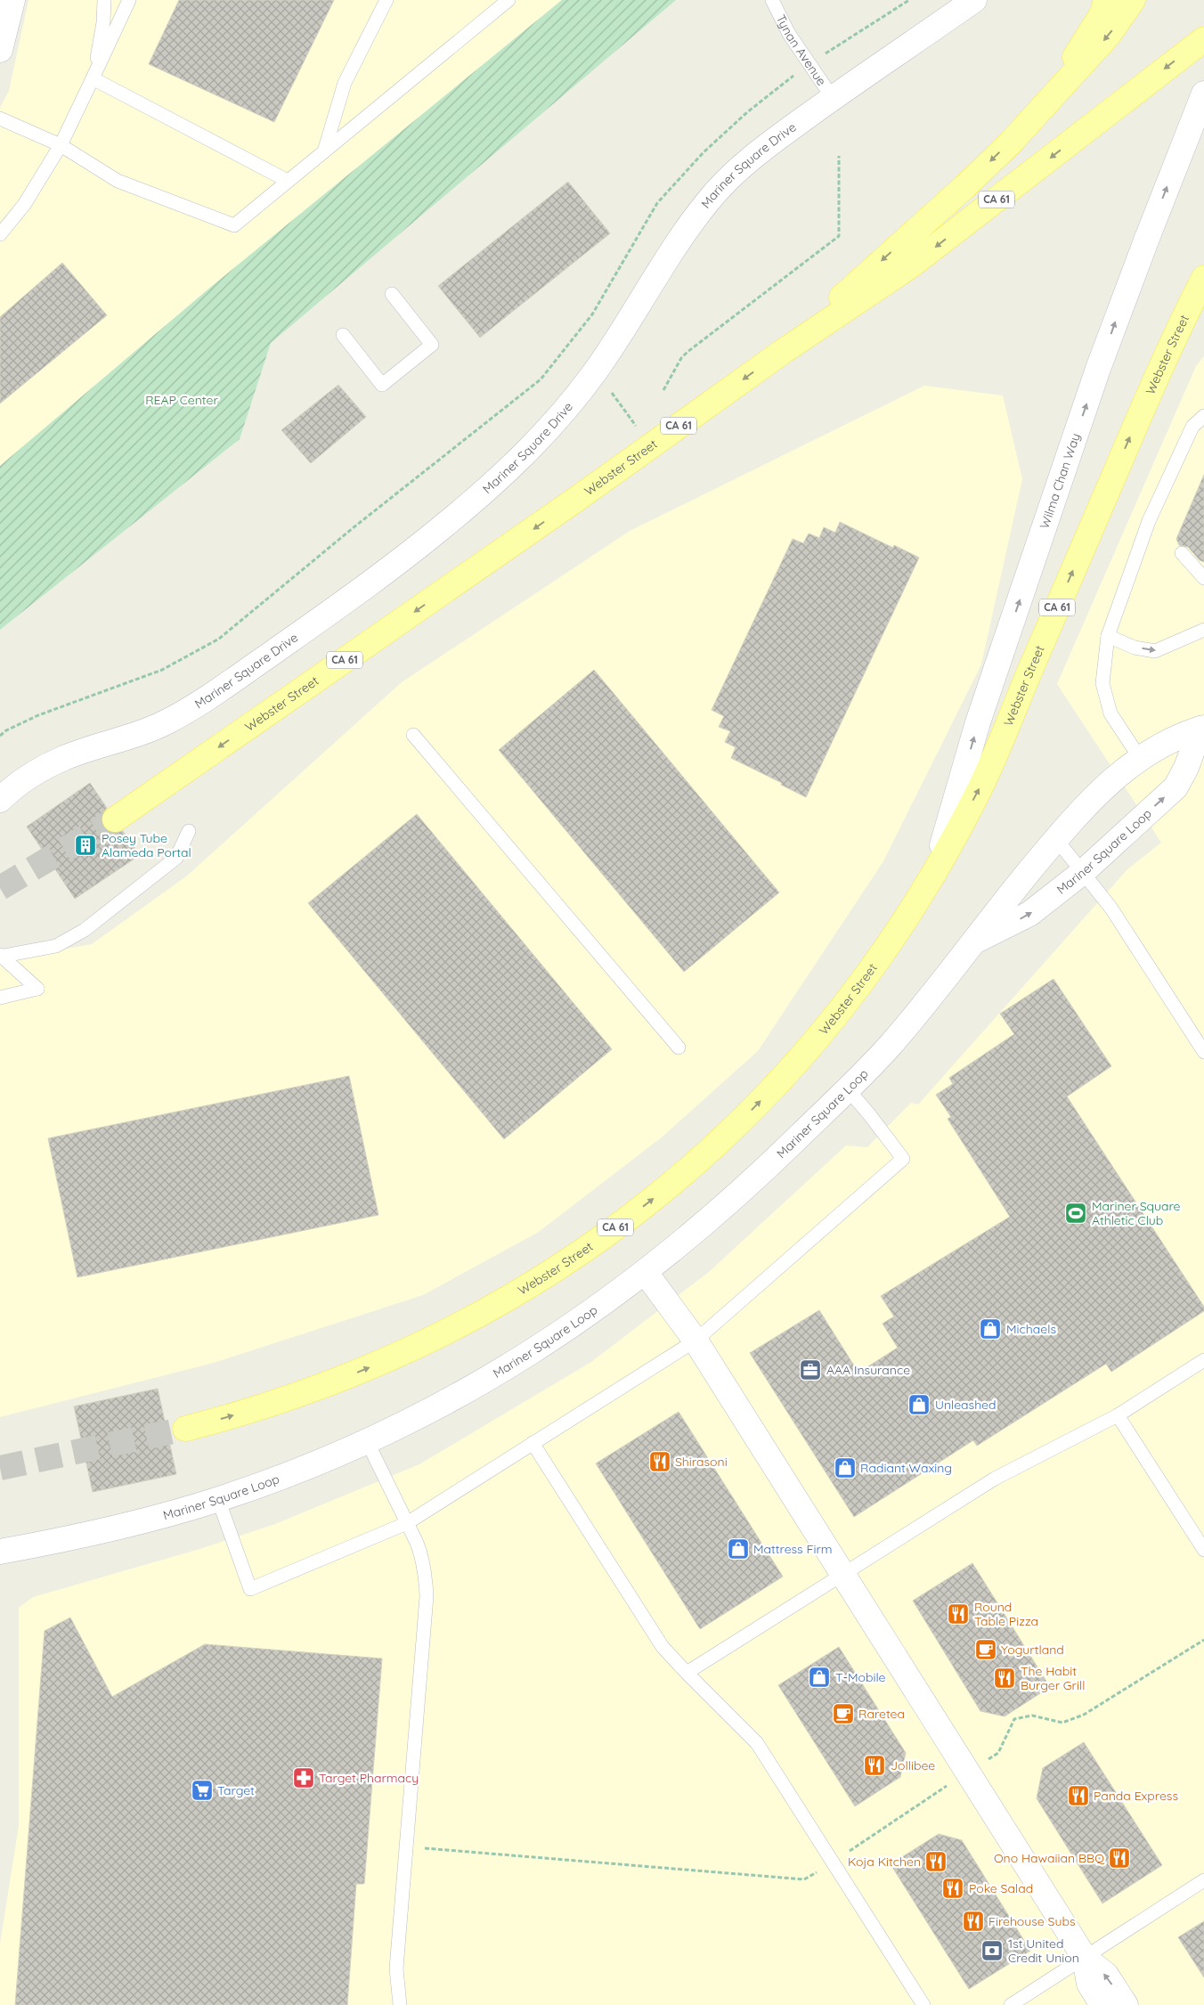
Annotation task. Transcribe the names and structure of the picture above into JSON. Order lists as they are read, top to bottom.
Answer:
{
  "streets": {
    "main road": ["CA 61", "Webster Street"],
    "street": ["Mariner Square Drive", "Wilma Chan Way", "Mariner Square Loop"],
    "lane": ["Tynan Avenue"]
  },
  "crossings": [
    ["Tynan Avenue", "Mariner Square Drive"],
    ["Webster Street", "Wilma Chan Way"]
  ],
  "one_way": ["Wilma Chan Way"],
  "parks": ["REAP Center"],
  "places": {
    "building": ["Posey Tube Alameda Portal"],
    "sports": ["Mariner Square Athletic Club"],
    "shop": [
      "Michaels",
      "Unleashed",
      "Radiant Waxing",
      "Mattress Firm",
      "T-Mobile"
    ],
    "office": ["AAA Insurance"],
    "restaurant": [
      "Shirasoni",
      "Round Table Pizza",
      "The Habit Burger Grill",
      "Jollibee",
      "Panda Express",
      "Ono Hawaiian BBQ",
      "Koja Kitchen",
      "Poke Salad",
      "Firehouse Subs"
    ],
    "cafe": ["Yogurtland", "Raretea"],
    "pharmacy": ["Target Pharmacy"],
    "supermarket": ["Target"],
    "bank": ["1st United Credit Union"]
  }
}
